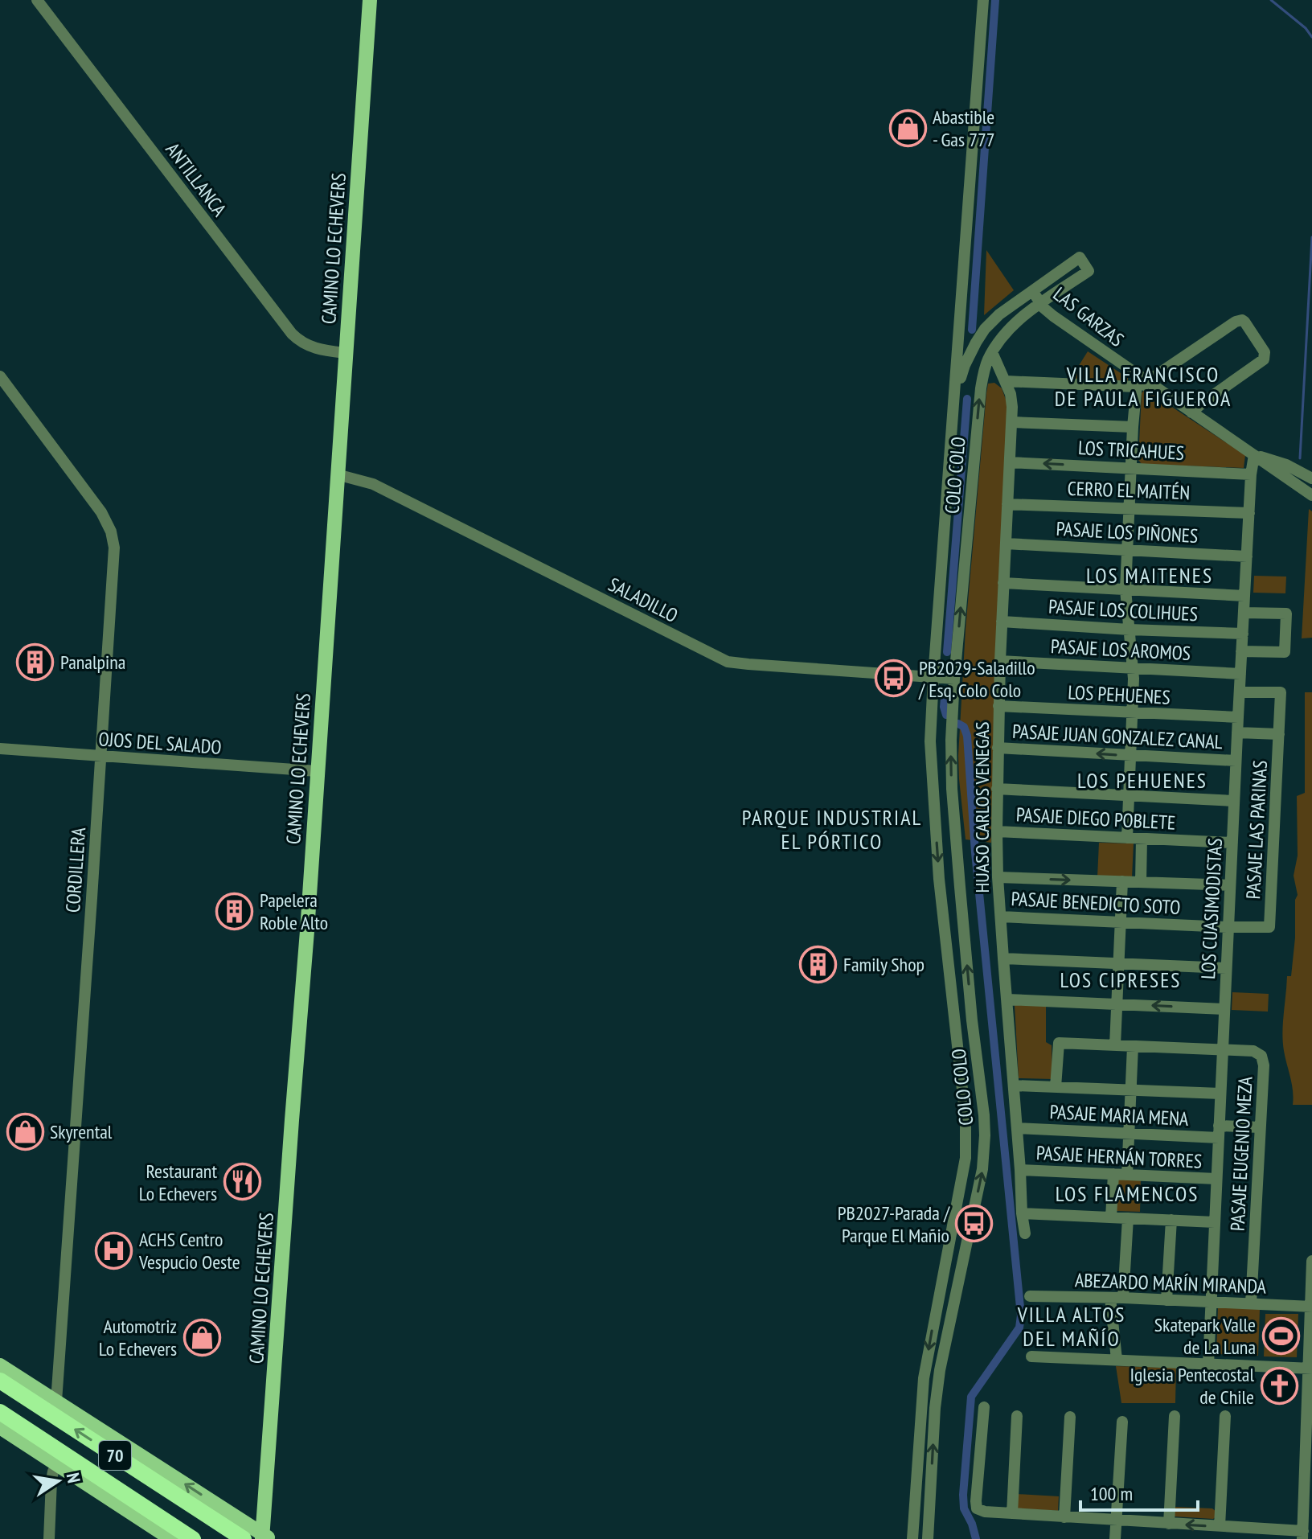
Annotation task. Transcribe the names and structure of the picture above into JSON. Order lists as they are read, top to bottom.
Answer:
{
  "streets": {
    "highway": ["70"],
    "main road": ["CAMINO LO ECHEVERS"],
    "street": [
      "ANTILLANCA",
      "LAS GARZAS",
      "LOS TRICAHUES",
      "COLO COLO",
      "CERRO EL MAITÉN",
      "PASAJE LOS PIÑONES",
      "SALADILLO",
      "PASAJE LOS COLIHUES",
      "PASAJE LOS AROMOS",
      "LOS PEHUENES",
      "PASAJE JUAN GONZALEZ CANAL",
      "OJOS DEL SALADO",
      "HUASO CARLOS VENEGAS",
      "PASAJE DIEGO POBLETE",
      "PASAJE LAS PARINAS",
      "CORDILLERA",
      "PASAJE BENEDICTO SOTO",
      "LOS CUASIMODISTAS",
      "PASAJE MARIA MENA",
      "PASAJE EUGENIO MEZA",
      "PASAJE HERNÁN TORRES",
      "ABEZARDO MARÍN MIRANDA"
    ]
  },
  "crossings": [
    ["ANTILLANCA", "CAMINO LO ECHEVERS"],
    ["CAMINO LO ECHEVERS", "SALADILLO"],
    ["CAMINO LO ECHEVERS", "OJOS DEL SALADO"],
    ["LAS GARZAS", "COLO COLO"],
    ["LAS GARZAS", "LOS CUASIMODISTAS"],
    ["LOS TRICAHUES", "HUASO CARLOS VENEGAS"],
    ["LOS TRICAHUES", "LOS CUASIMODISTAS"],
    ["COLO COLO", "SALADILLO"],
    ["COLO COLO", "HUASO CARLOS VENEGAS"],
    ["CERRO EL MAITÉN", "HUASO CARLOS VENEGAS"],
    ["CERRO EL MAITÉN", "LOS CUASIMODISTAS"],
    ["PASAJE LOS PIÑONES", "HUASO CARLOS VENEGAS"],
    ["PASAJE LOS PIÑONES", "LOS CUASIMODISTAS"],
    ["PASAJE LOS COLIHUES", "HUASO CARLOS VENEGAS"],
    ["PASAJE LOS COLIHUES", "LOS CUASIMODISTAS"],
    ["PASAJE LOS AROMOS", "HUASO CARLOS VENEGAS"],
    ["PASAJE LOS AROMOS", "LOS CUASIMODISTAS"],
    ["LOS PEHUENES", "HUASO CARLOS VENEGAS"],
    ["LOS PEHUENES", "LOS CUASIMODISTAS"],
    ["PASAJE JUAN GONZALEZ CANAL", "HUASO CARLOS VENEGAS"],
    ["PASAJE JUAN GONZALEZ CANAL", "LOS CUASIMODISTAS"],
    ["OJOS DEL SALADO", "CORDILLERA"],
    ["HUASO CARLOS VENEGAS", "PASAJE DIEGO POBLETE"],
    ["HUASO CARLOS VENEGAS", "PASAJE BENEDICTO SOTO"],
    ["HUASO CARLOS VENEGAS", "PASAJE MARIA MENA"],
    ["HUASO CARLOS VENEGAS", "PASAJE HERNÁN TORRES"],
    ["PASAJE DIEGO POBLETE", "LOS CUASIMODISTAS"],
    ["PASAJE LAS PARINAS", "PASAJE BENEDICTO SOTO"],
    ["PASAJE LAS PARINAS", "LOS CUASIMODISTAS"],
    ["PASAJE BENEDICTO SOTO", "LOS CUASIMODISTAS"],
    ["LOS CUASIMODISTAS", "PASAJE MARIA MENA"],
    ["LOS CUASIMODISTAS", "PASAJE EUGENIO MEZA"],
    ["LOS CUASIMODISTAS", "PASAJE HERNÁN TORRES"],
    ["LOS CUASIMODISTAS", "ABEZARDO MARÍN MIRANDA"],
    ["PASAJE MARIA MENA", "PASAJE EUGENIO MEZA"],
    ["PASAJE EUGENIO MEZA", "ABEZARDO MARÍN MIRANDA"]
  ],
  "districts": [
    "VILLA FRANCISCO DE PAULA FIGUEROA",
    "LOS MAITENES",
    "LOS PEHUENES",
    "PARQUE INDUSTRIAL EL PÓRTICO",
    "LOS CIPRESES",
    "LOS FLAMENCOS",
    "VILLA ALTOS DEL MAÑÍO"
  ],
  "places": {
    "shop": ["Abastible - Gas 777", "Skyrental", "Automotriz Lo Echevers"],
    "building": ["Panalpina", "Papelera Roble Alto", "Family Shop"],
    "bus stop": ["PB2029-Saladillo / Esq. Colo Colo", "PB2027-Parada / Parque El Mañio"],
    "restaurant": ["Restaurant Lo Echevers"],
    "hospital": ["ACHS Centro Vespucio Oeste"],
    "sports": ["Skatepark Valle de La Luna"],
    "church": ["Iglesia Pentecostal de Chile"]
  },
  "scale_bar": "100 m",
  "north": "right"
}
